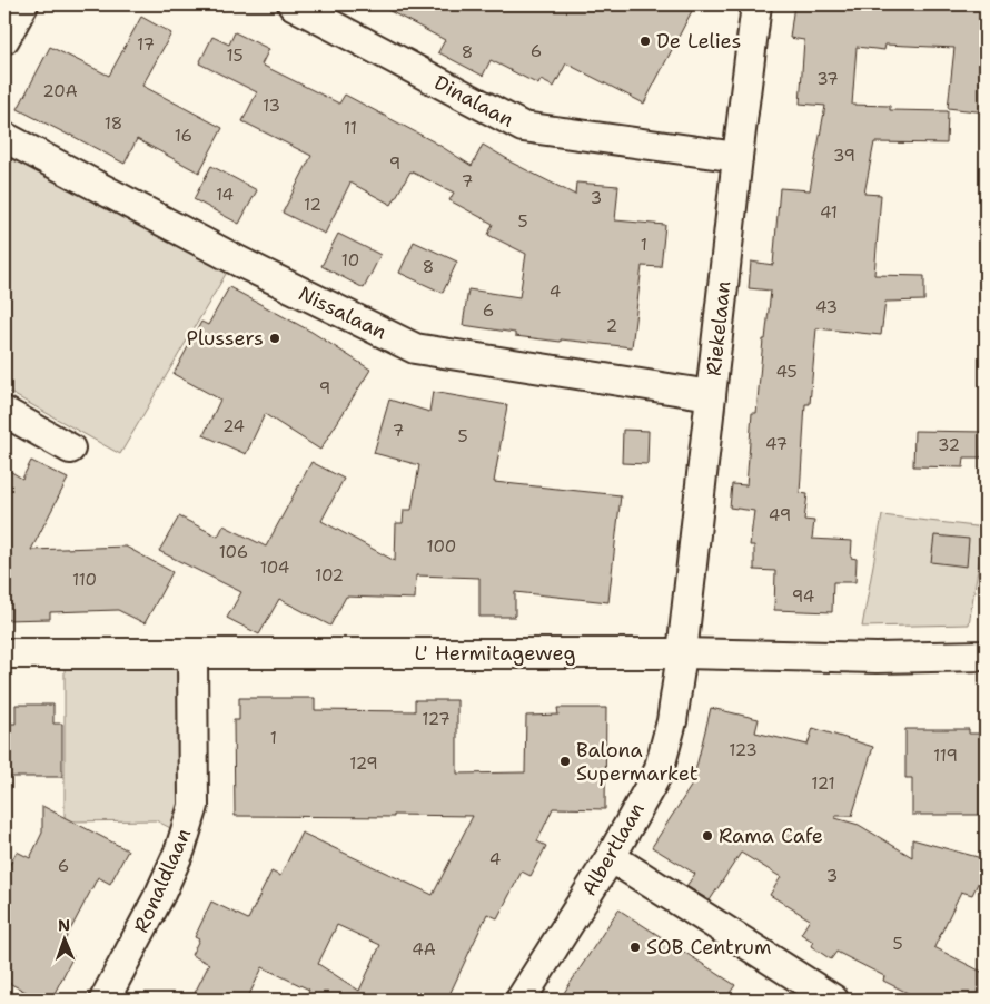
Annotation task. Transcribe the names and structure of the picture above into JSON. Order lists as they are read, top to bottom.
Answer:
{
  "streets": {
    "street": [
      "Dinalaan",
      "Nissalaan",
      "Riekelaan",
      "L' Hermitageweg",
      "Albertlaan",
      "Ronaldlaan"
    ]
  },
  "crossings": [
    ["Dinalaan", "Riekelaan"],
    ["Nissalaan", "Riekelaan"],
    ["Riekelaan", "L' Hermitageweg"],
    ["Riekelaan", "Albertlaan"],
    ["L' Hermitageweg", "Albertlaan"],
    ["L' Hermitageweg", "Ronaldlaan"]
  ],
  "places": [
    "De Lelies",
    "Plussers",
    "Balona Supermarket",
    "Rama Cafe",
    "SOB Centrum"
  ],
  "house_numbers": [
    "17",
    "6",
    "8",
    "15",
    "37",
    "20A",
    "13",
    "18",
    "11",
    "16",
    "39",
    "9",
    "7",
    "14",
    "3",
    "12",
    "41",
    "5",
    "1",
    "10",
    "8",
    "4",
    "43",
    "6",
    "2",
    "45",
    "9",
    "24",
    "7",
    "5",
    "47",
    "32",
    "49",
    "100",
    "106",
    "104",
    "102",
    "110",
    "94",
    "127",
    "1",
    "123",
    "119",
    "129",
    "121",
    "4",
    "6",
    "3",
    "5",
    "4A"
  ],
  "north": "top"
}
